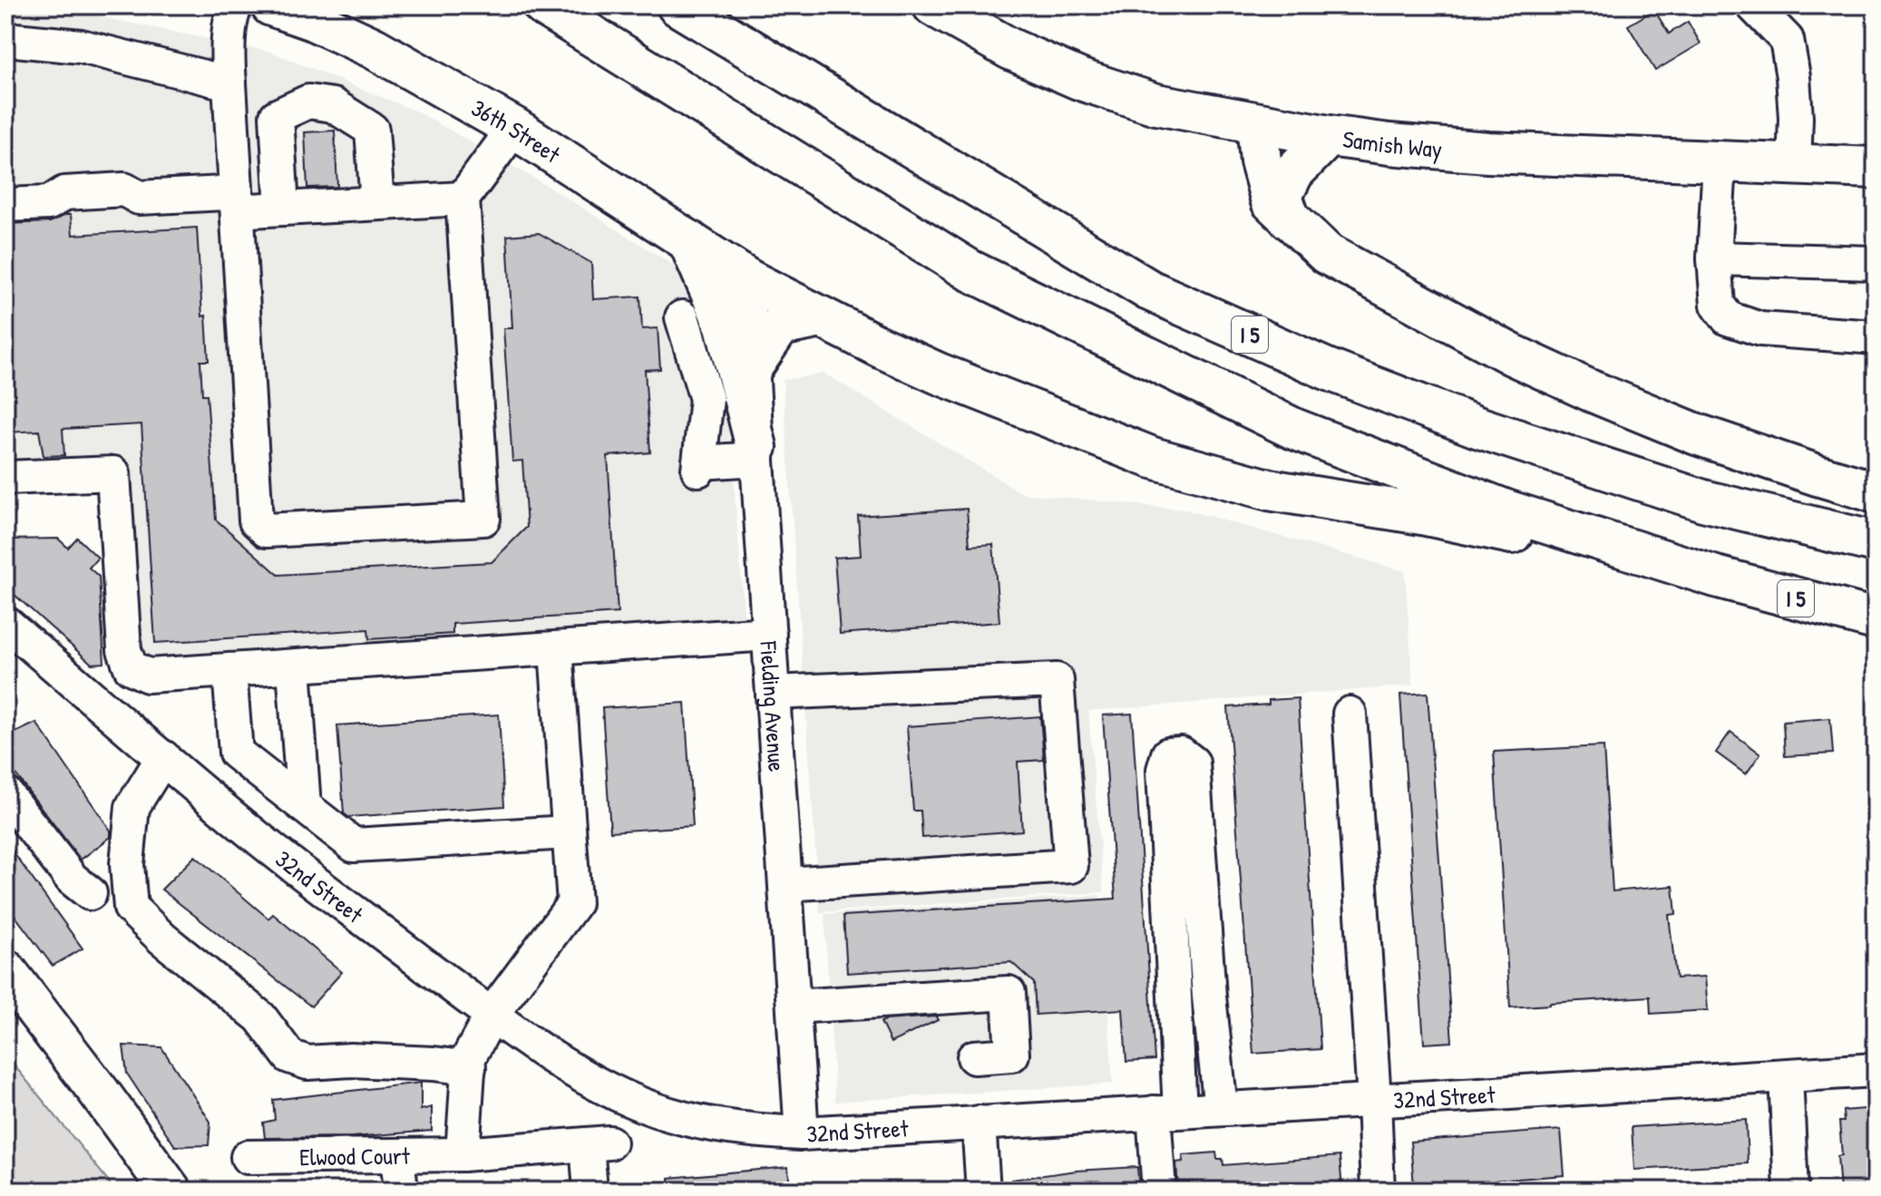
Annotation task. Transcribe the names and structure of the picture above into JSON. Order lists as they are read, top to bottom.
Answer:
{
  "streets": {
    "main road": ["36th Street", "Samish Way", "I 5"],
    "street": ["Fielding Avenue", "32nd Street", "Elwood Court"]
  },
  "crossings": [
    ["36th Street", "I 5"],
    ["36th Street", "Fielding Avenue"],
    ["Fielding Avenue", "32nd Street"]
  ]
}
